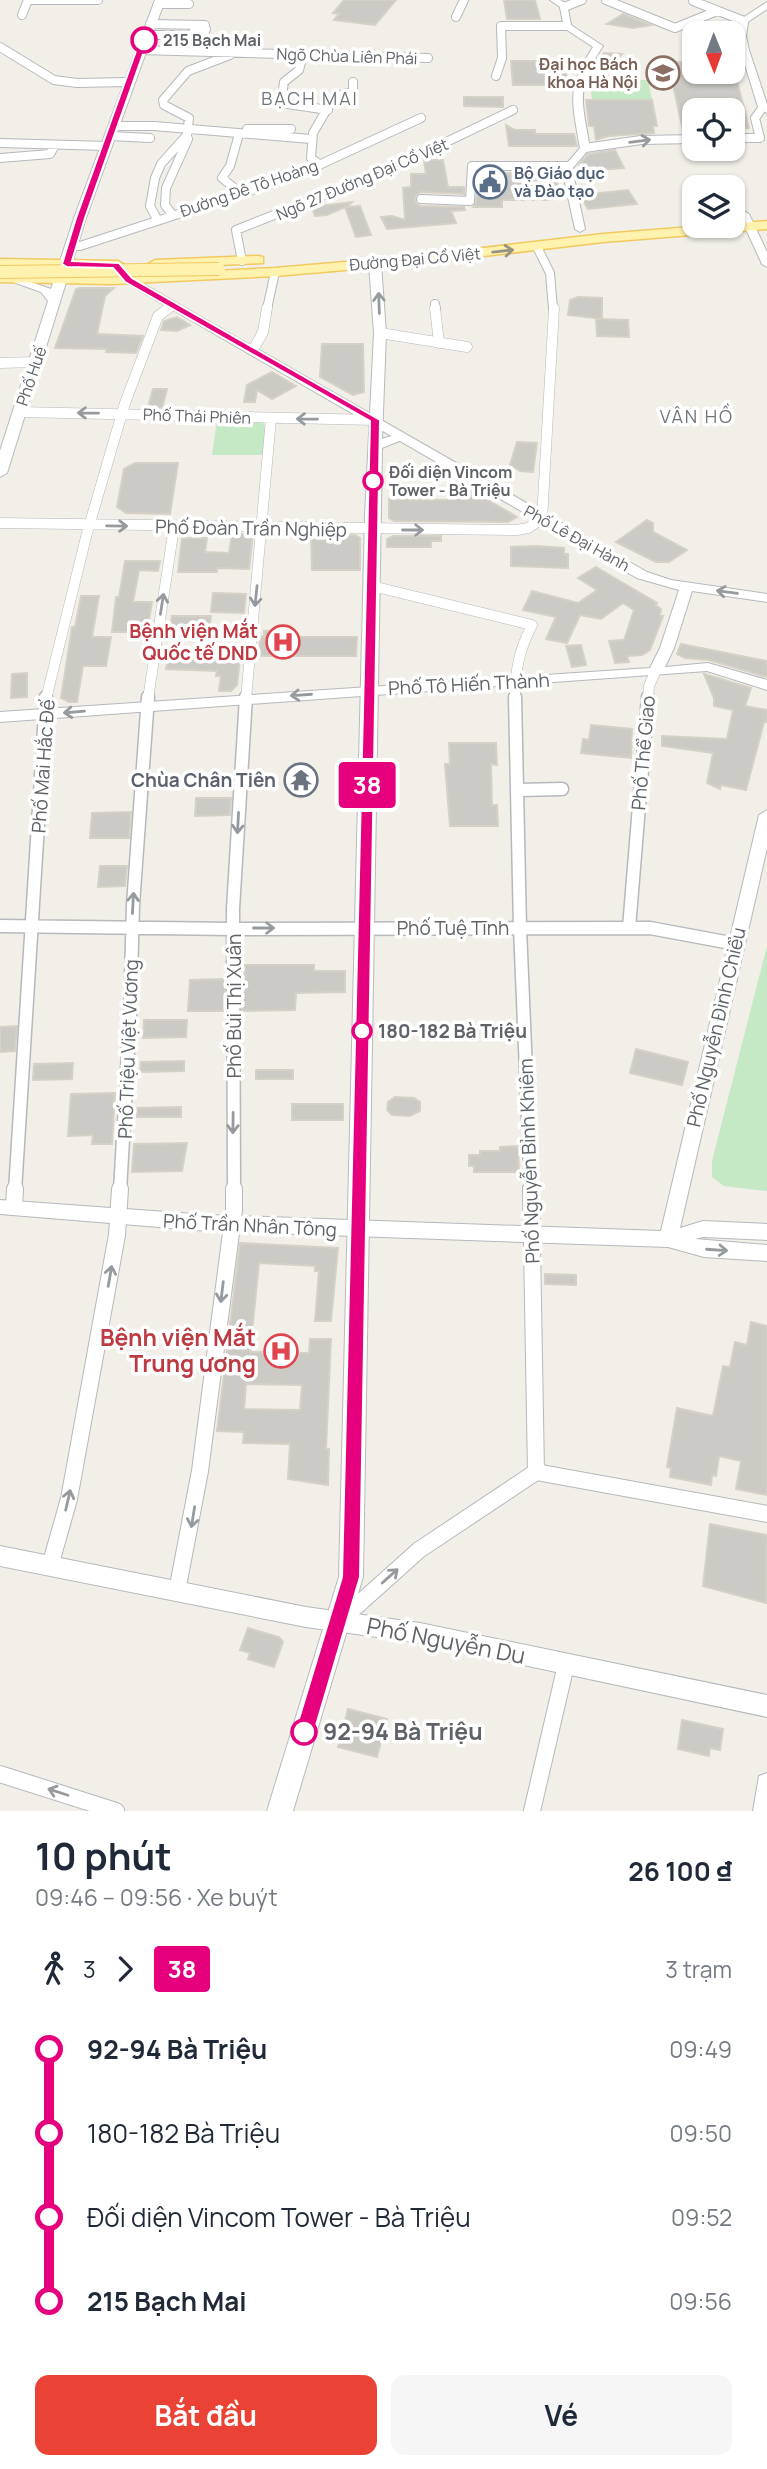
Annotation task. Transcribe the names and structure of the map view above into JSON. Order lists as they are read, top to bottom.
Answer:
{
  "streets": {
    "main road": ["Đường Đại Cồ Việt", "Phố Huế"],
    "street": [
      "Ngõ Chùa Liên Phái",
      "Ngõ 27 Đường Đại Cồ Việt",
      "Đường Đê Tô Hoàng",
      "Phố Thái Phiên",
      "Phố Đoàn Trần Nghiệp",
      "Phố Lê Đại Hành",
      "Phố Tô Hiến Thành",
      "Phố Thể Giao",
      "Phố Mai Hắc Đế",
      "Phố Tuệ Tĩnh",
      "Phố Bùi Thị Xuân",
      "Phố Nguyễn Đình Chiểu",
      "Phố Triệu Việt Vương",
      "Phố Nguyễn Bỉnh Khiêm",
      "Phố Trần Nhân Tông",
      "Phố Nguyễn Du"
    ]
  },
  "crossings": [
    ["Ngõ Chùa Liên Phái", "Phố Huế"],
    ["Ngõ 27 Đường Đại Cồ Việt", "Đường Đại Cồ Việt"],
    ["Đường Đê Tô Hoàng", "Phố Huế"],
    ["Đường Đại Cồ Việt", "Phố Huế"],
    ["Đường Đại Cồ Việt", "Phố Lê Đại Hành"],
    ["Phố Huế", "Phố Thái Phiên"],
    ["Phố Thái Phiên", "Phố Lê Đại Hành"],
    ["Phố Thái Phiên", "Phố Mai Hắc Đế"],
    ["Phố Thái Phiên", "Phố Bùi Thị Xuân"],
    ["Phố Đoàn Trần Nghiệp", "Phố Lê Đại Hành"],
    ["Phố Đoàn Trần Nghiệp", "Phố Mai Hắc Đế"],
    ["Phố Đoàn Trần Nghiệp", "Phố Bùi Thị Xuân"],
    ["Phố Đoàn Trần Nghiệp", "Phố Triệu Việt Vương"],
    ["Phố Lê Đại Hành", "Phố Thể Giao"],
    ["Phố Lê Đại Hành", "Phố Mai Hắc Đế"],
    ["Phố Tô Hiến Thành", "Phố Thể Giao"],
    ["Phố Tô Hiến Thành", "Phố Mai Hắc Đế"],
    ["Phố Tô Hiến Thành", "Phố Bùi Thị Xuân"],
    ["Phố Tô Hiến Thành", "Phố Triệu Việt Vương"],
    ["Phố Tô Hiến Thành", "Phố Nguyễn Bỉnh Khiêm"],
    ["Phố Thể Giao", "Phố Tuệ Tĩnh"],
    ["Phố Mai Hắc Đế", "Phố Tuệ Tĩnh"],
    ["Phố Mai Hắc Đế", "Phố Trần Nhân Tông"],
    ["Phố Tuệ Tĩnh", "Phố Bùi Thị Xuân"],
    ["Phố Tuệ Tĩnh", "Phố Nguyễn Đình Chiểu"],
    ["Phố Tuệ Tĩnh", "Phố Triệu Việt Vương"],
    ["Phố Tuệ Tĩnh", "Phố Nguyễn Bỉnh Khiêm"],
    ["Phố Bùi Thị Xuân", "Phố Trần Nhân Tông"],
    ["Phố Bùi Thị Xuân", "Phố Nguyễn Du"],
    ["Phố Nguyễn Đình Chiểu", "Phố Trần Nhân Tông"],
    ["Phố Triệu Việt Vương", "Phố Trần Nhân Tông"],
    ["Phố Triệu Việt Vương", "Phố Nguyễn Du"],
    ["Phố Nguyễn Bỉnh Khiêm", "Phố Trần Nhân Tông"]
  ],
  "one_way": [
    "Phố Thái Phiên",
    "Phố Đoàn Trần Nghiệp",
    "Phố Bùi Thị Xuân",
    "Phố Triệu Việt Vương"
  ],
  "districts": ["BẠCH MAI", "VÂN HỒ"],
  "places": {
    "other": [
      "215 Bạch Mai",
      "Đối diện Vincom Tower - Bà Triệu",
      "180-182 Bà Triệu",
      "92-94 Bà Triệu"
    ],
    "school or university": ["Đại học Bách khoa Hà Nội"],
    "public building": ["Bộ Giáo dục và Đào tạo"],
    "hospital": ["Bệnh viện Mắt Quốc tế DND", "Bệnh viện Mắt Trung ương"],
    "temple": ["Chùa Chân Tiên"]
  },
  "lines": ["bus line 38"],
  "north": "bottom",
  "page": {
    "on_map": "38",
    "heading": ["10 phút", "09:46 – 09:56 · Xe buýt", "26 100 ₫"],
    "legs": ["3", "38", "3 trạm"],
    "list": [
      {
        "name": "92-94 Bà Triệu",
        "value": "09:49"
      },
      {
        "name": "180-182 Bà Triệu",
        "value": "09:50"
      },
      {
        "name": "Đối diện Vincom Tower - Bà Triệu",
        "value": "09:52"
      },
      {
        "name": "215 Bạch Mai",
        "value": "09:56"
      }
    ],
    "buttons": ["Bắt đầu", "Vé"]
  }
}
